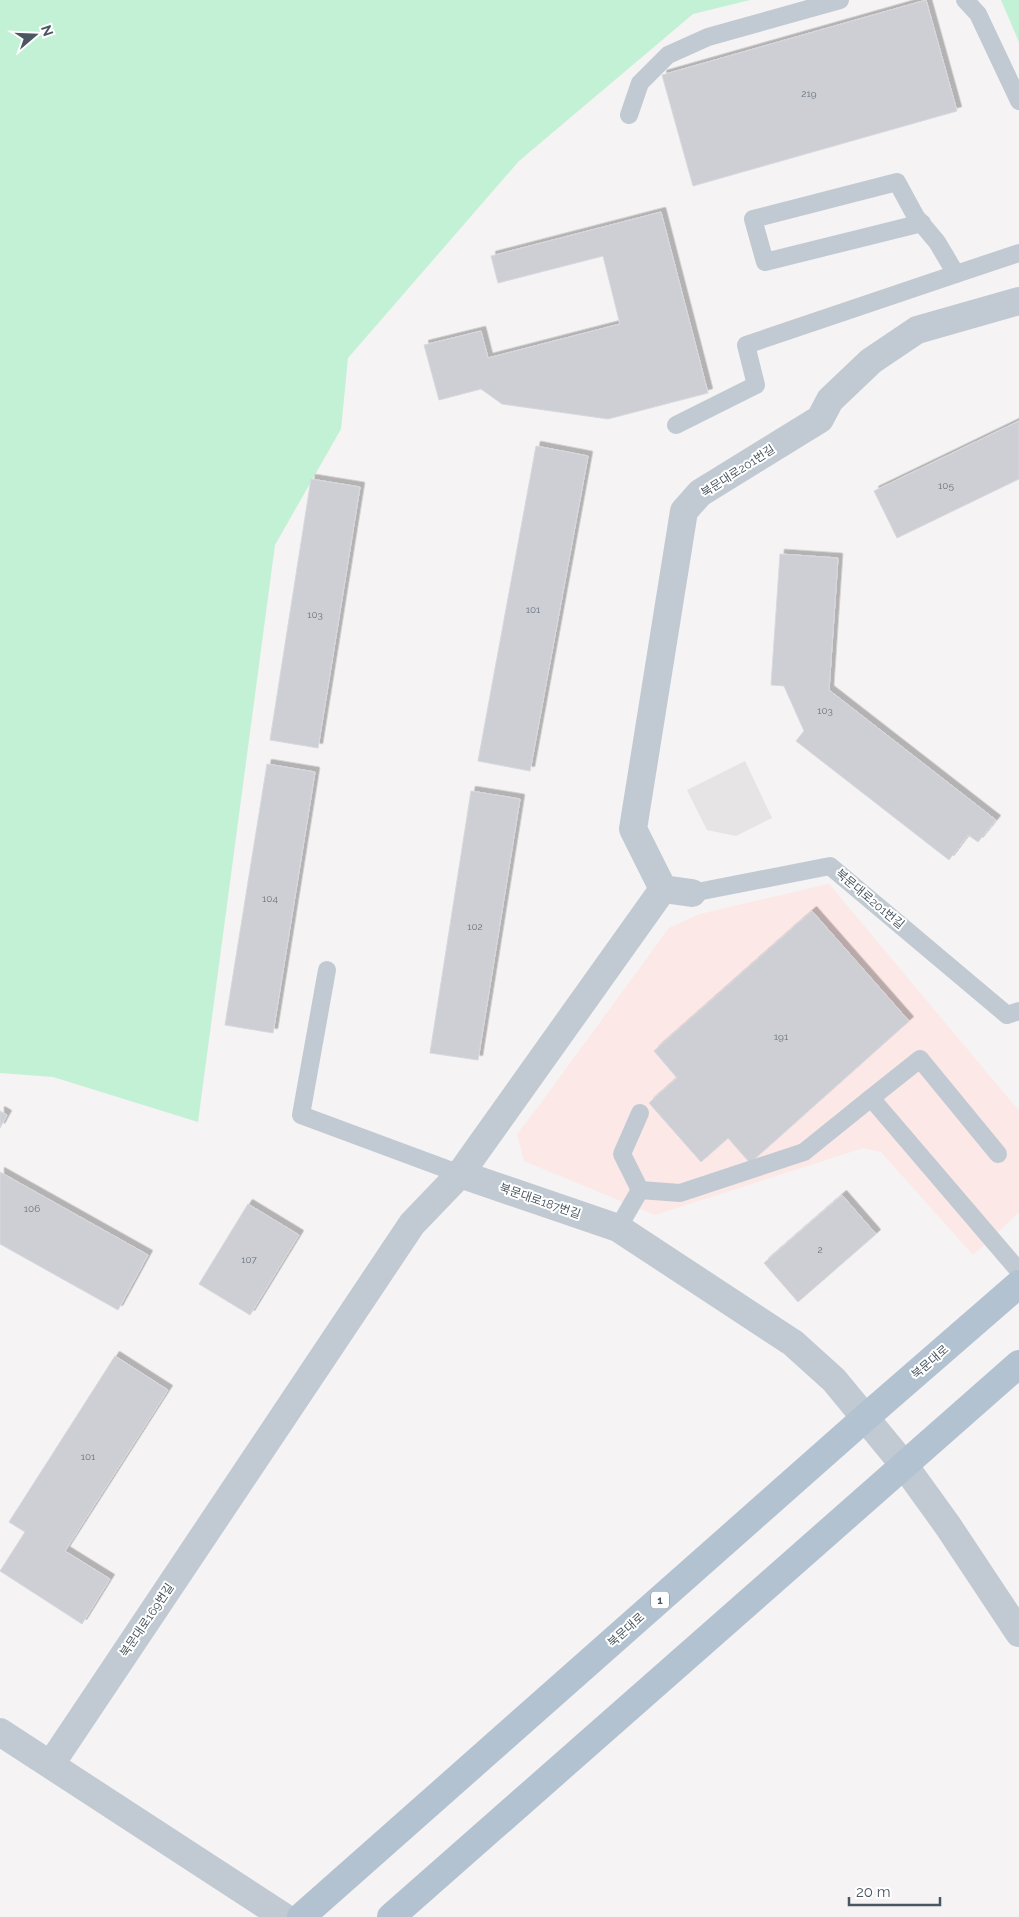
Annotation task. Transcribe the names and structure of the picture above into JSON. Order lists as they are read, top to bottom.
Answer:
{
  "streets": {
    "main road": ["북문대로", "1"],
    "street": ["북문대로201번길", "북문대로187번길", "북문대로169번길"]
  },
  "crossings": [
    ["북문대로187번길", "북문대로"],
    ["북문대로187번길", "북문대로169번길"]
  ],
  "house_numbers": [
    "219",
    "105",
    "101",
    "103",
    "103",
    "104",
    "102",
    "191",
    "106",
    "2",
    "107",
    "101"
  ],
  "scale_bar": "20 m",
  "north": "right"
}
